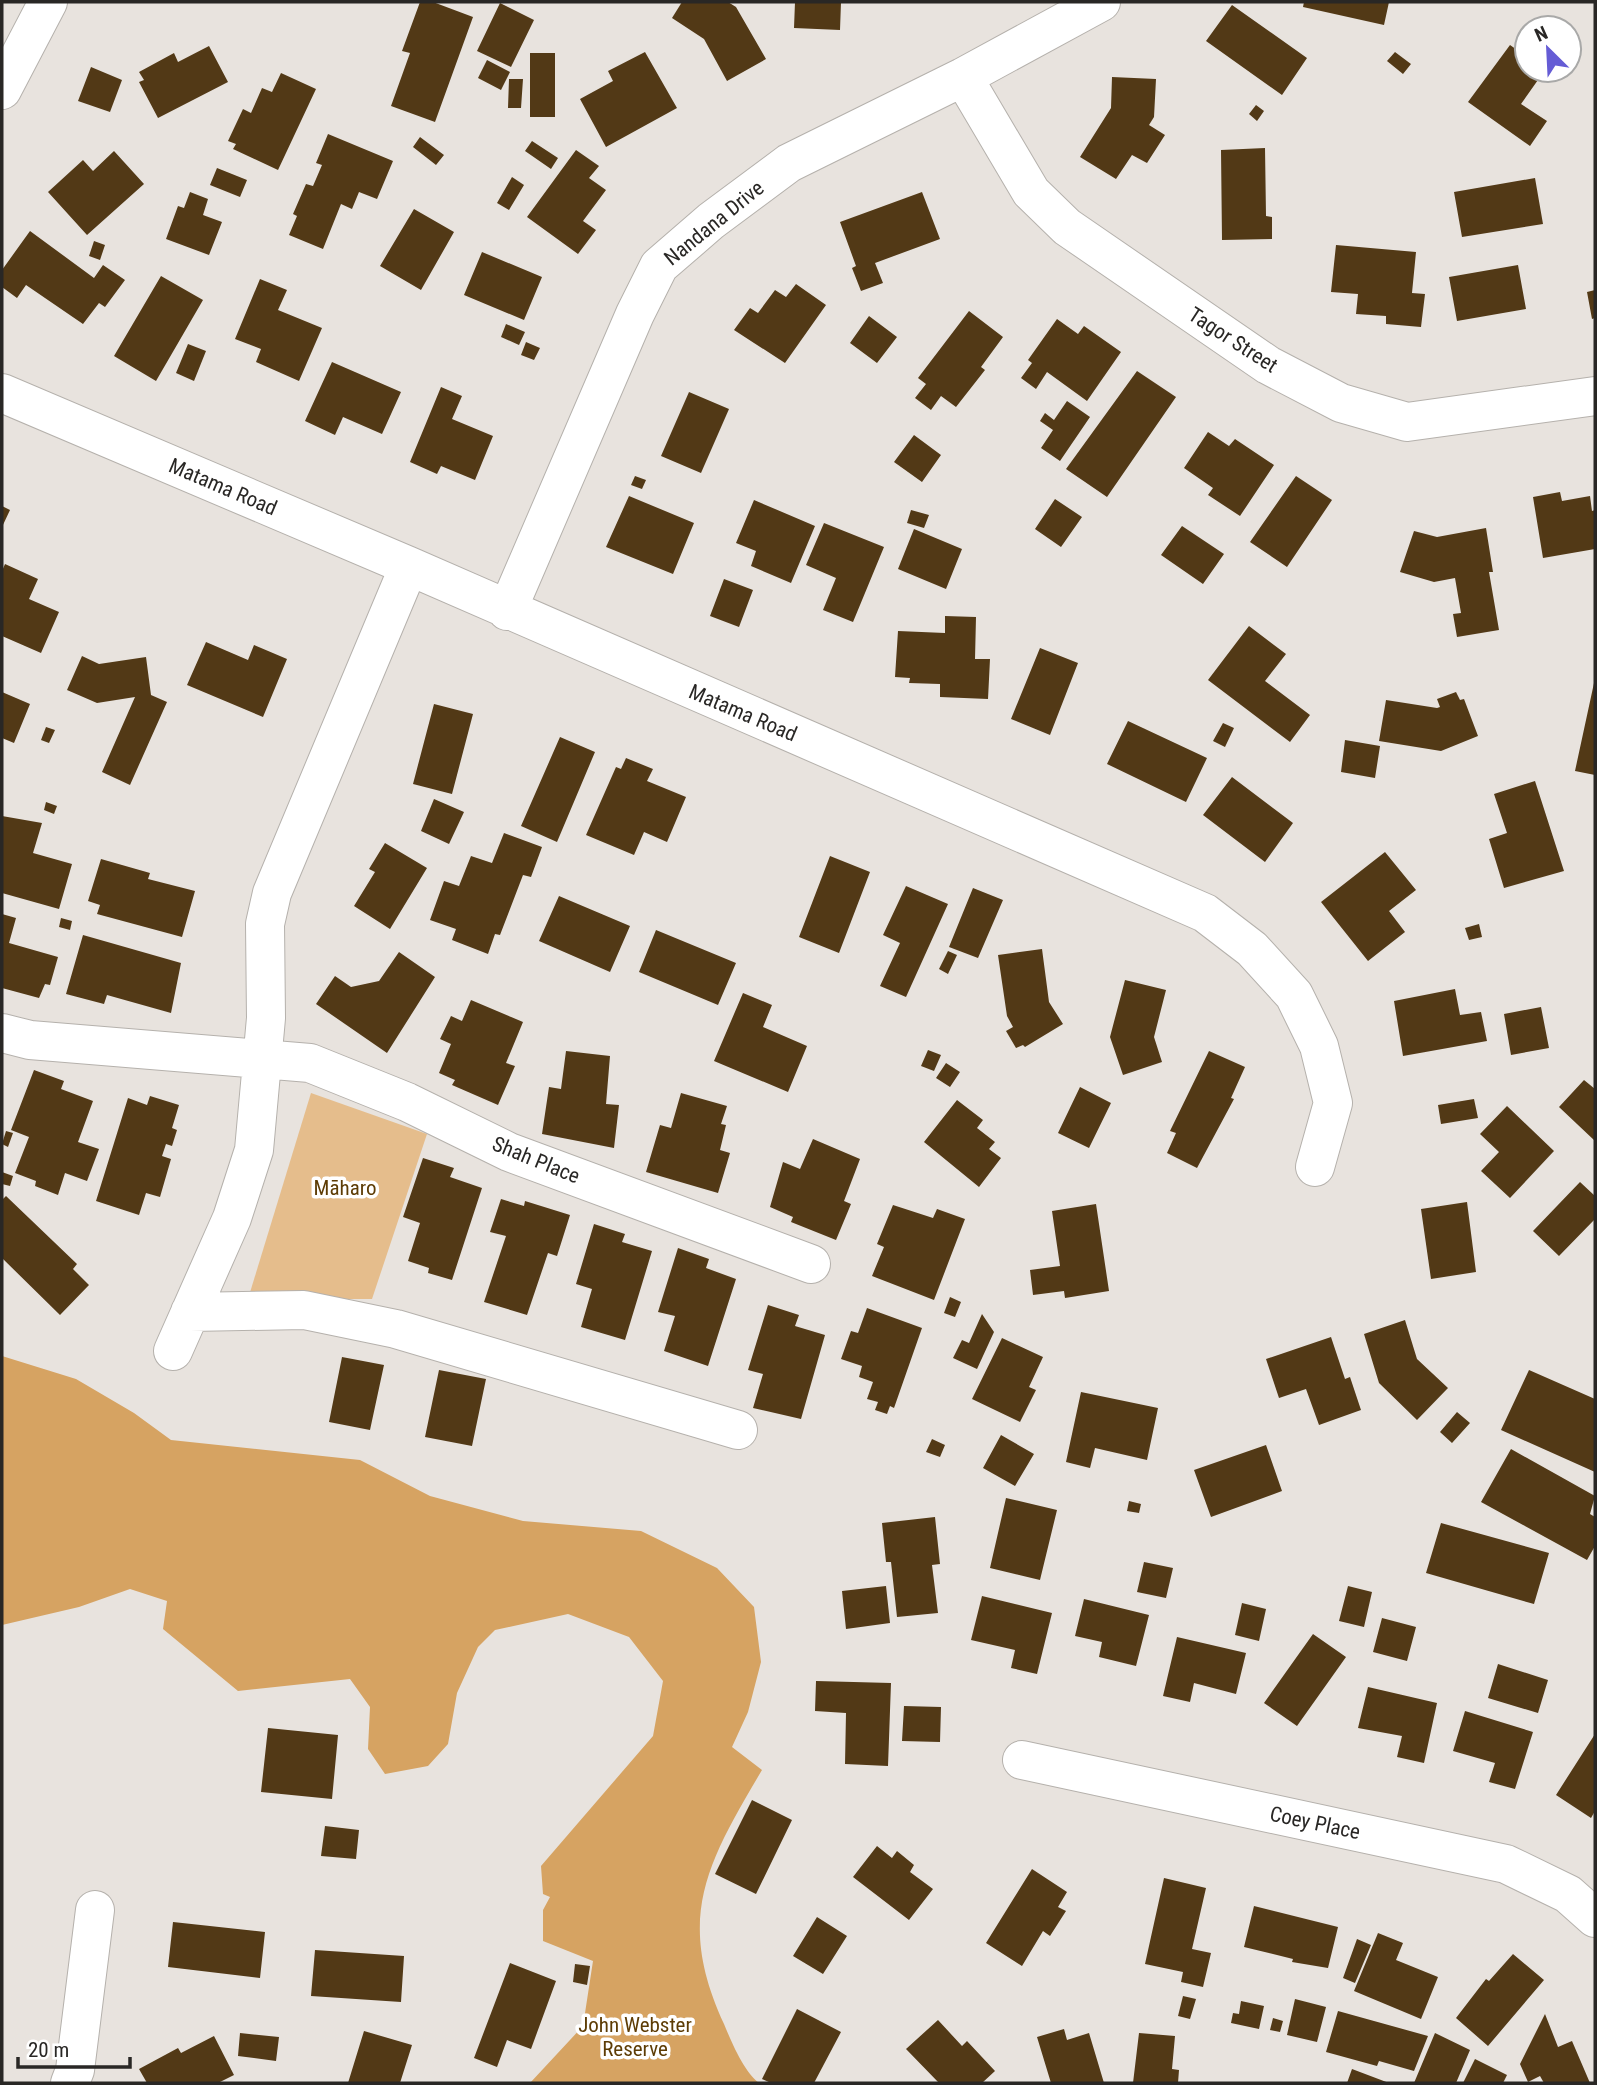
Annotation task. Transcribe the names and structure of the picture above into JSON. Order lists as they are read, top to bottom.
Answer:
{
  "streets": {
    "street": [
      "Nandana Drive",
      "Tagor Street",
      "Matama Road",
      "Shah Place",
      "Coey Place"
    ]
  },
  "crossings": [
    ["Nandana Drive", "Tagor Street"],
    ["Nandana Drive", "Matama Road"]
  ],
  "parks": ["Māharo", "John Webster Reserve"],
  "scale_bar": "20 m",
  "north": "top left"
}
